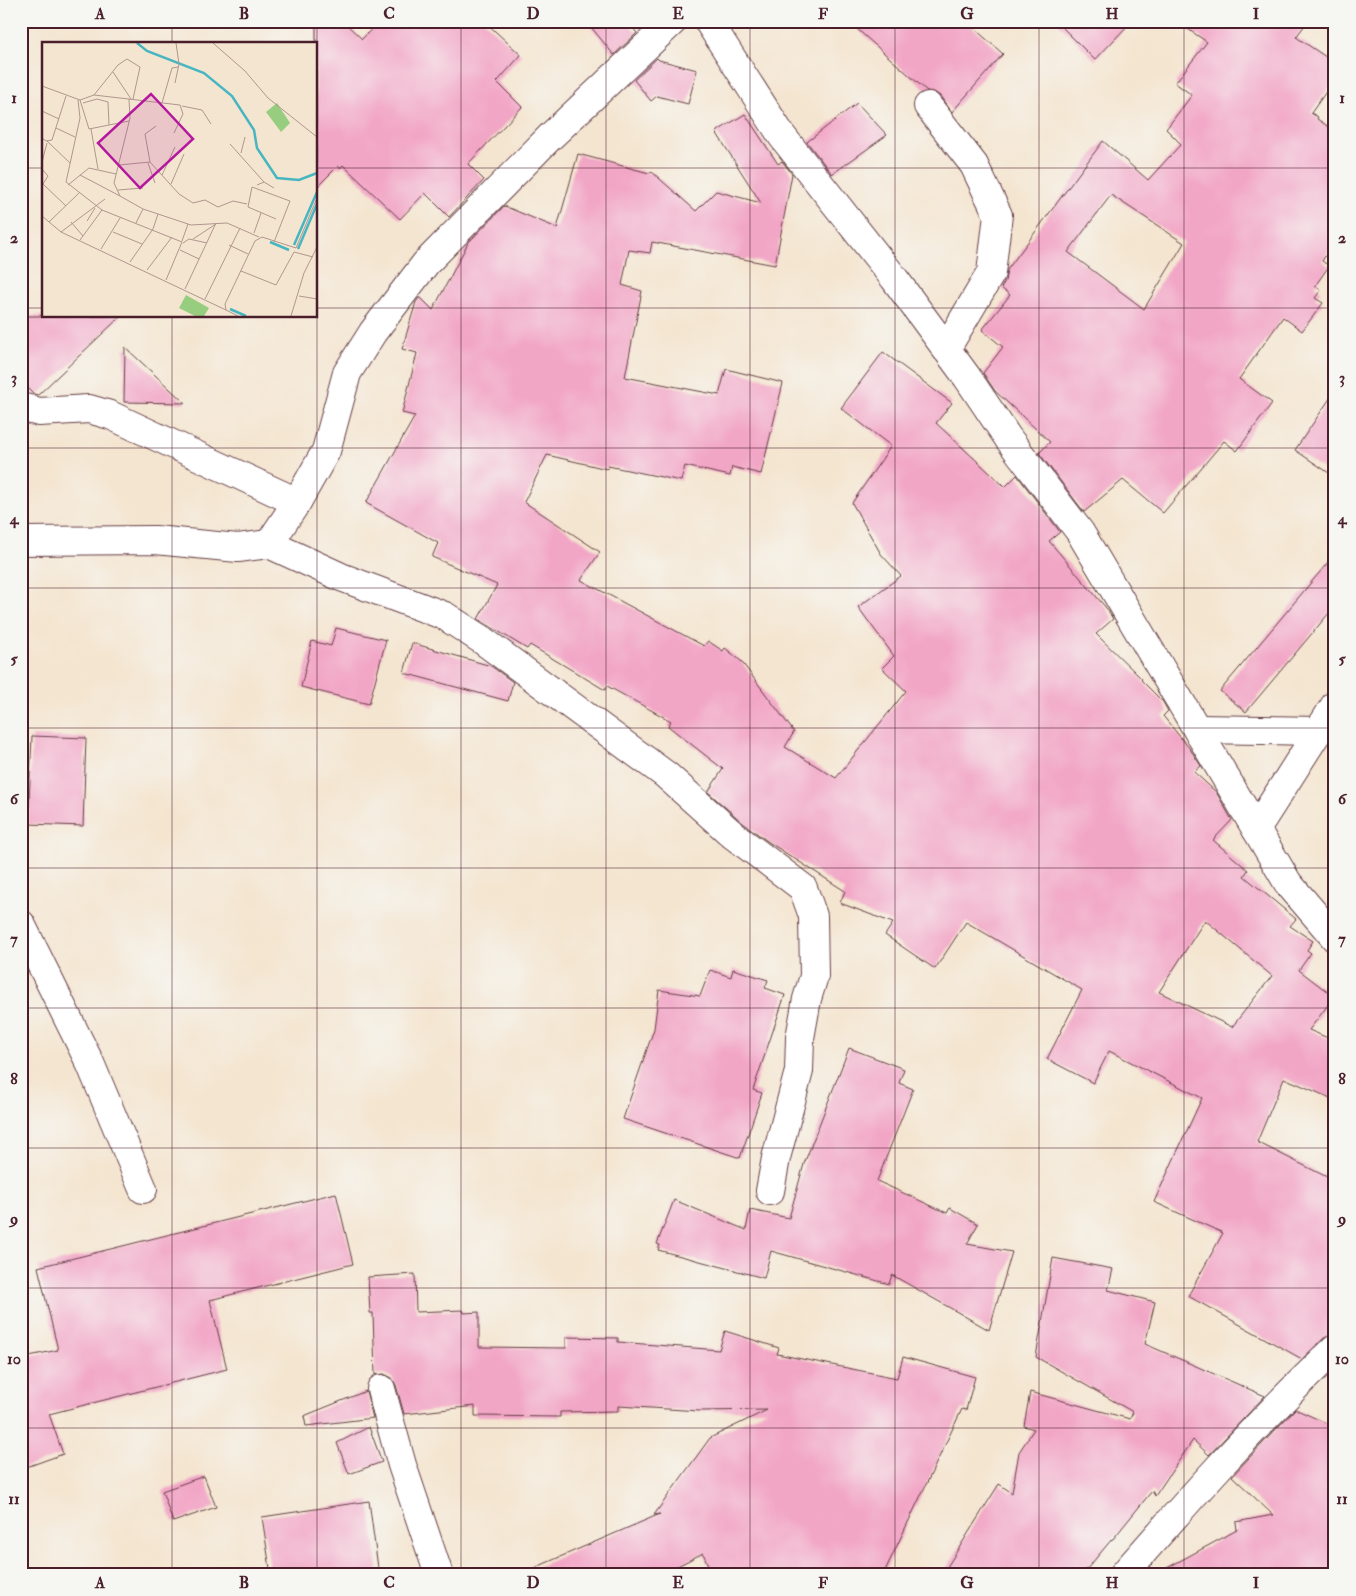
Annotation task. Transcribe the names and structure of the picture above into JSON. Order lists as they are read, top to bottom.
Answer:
{
  "grid": {
    "columns": [
      "A",
      "B",
      "C",
      "D",
      "E",
      "F",
      "G",
      "H",
      "I"
    ],
    "rows": [
      "1",
      "2",
      "3",
      "4",
      "5",
      "6",
      "7",
      "8",
      "9",
      "10",
      "11"
    ]
  }
}
